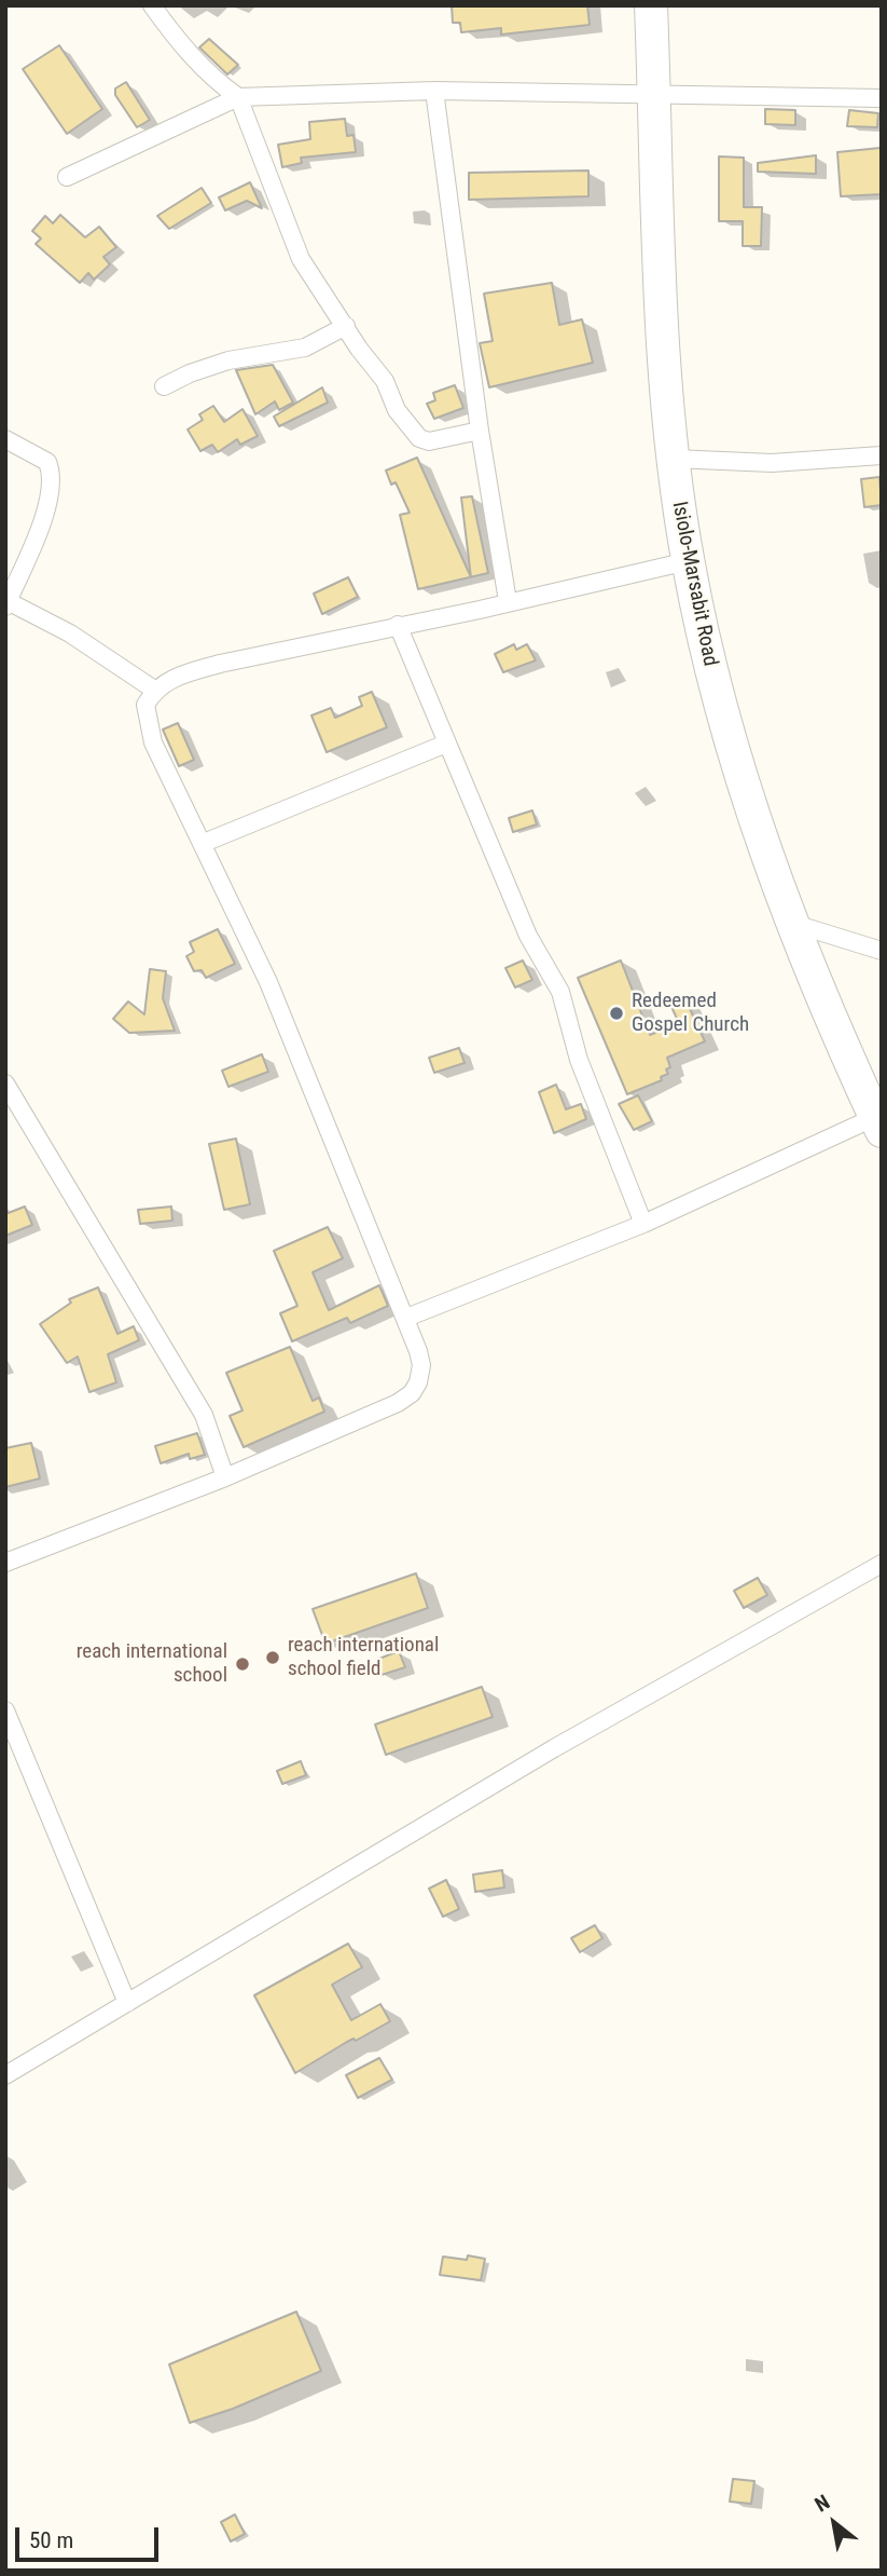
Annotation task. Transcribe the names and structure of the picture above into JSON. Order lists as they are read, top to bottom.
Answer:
{
  "streets": {
    "highway": ["Isiolo-Marsabit Road"]
  },
  "places": ["Redeemed Gospel Church", "reach international school field", "reach international school"],
  "scale_bar": "50 m",
  "north": "top left"
}
